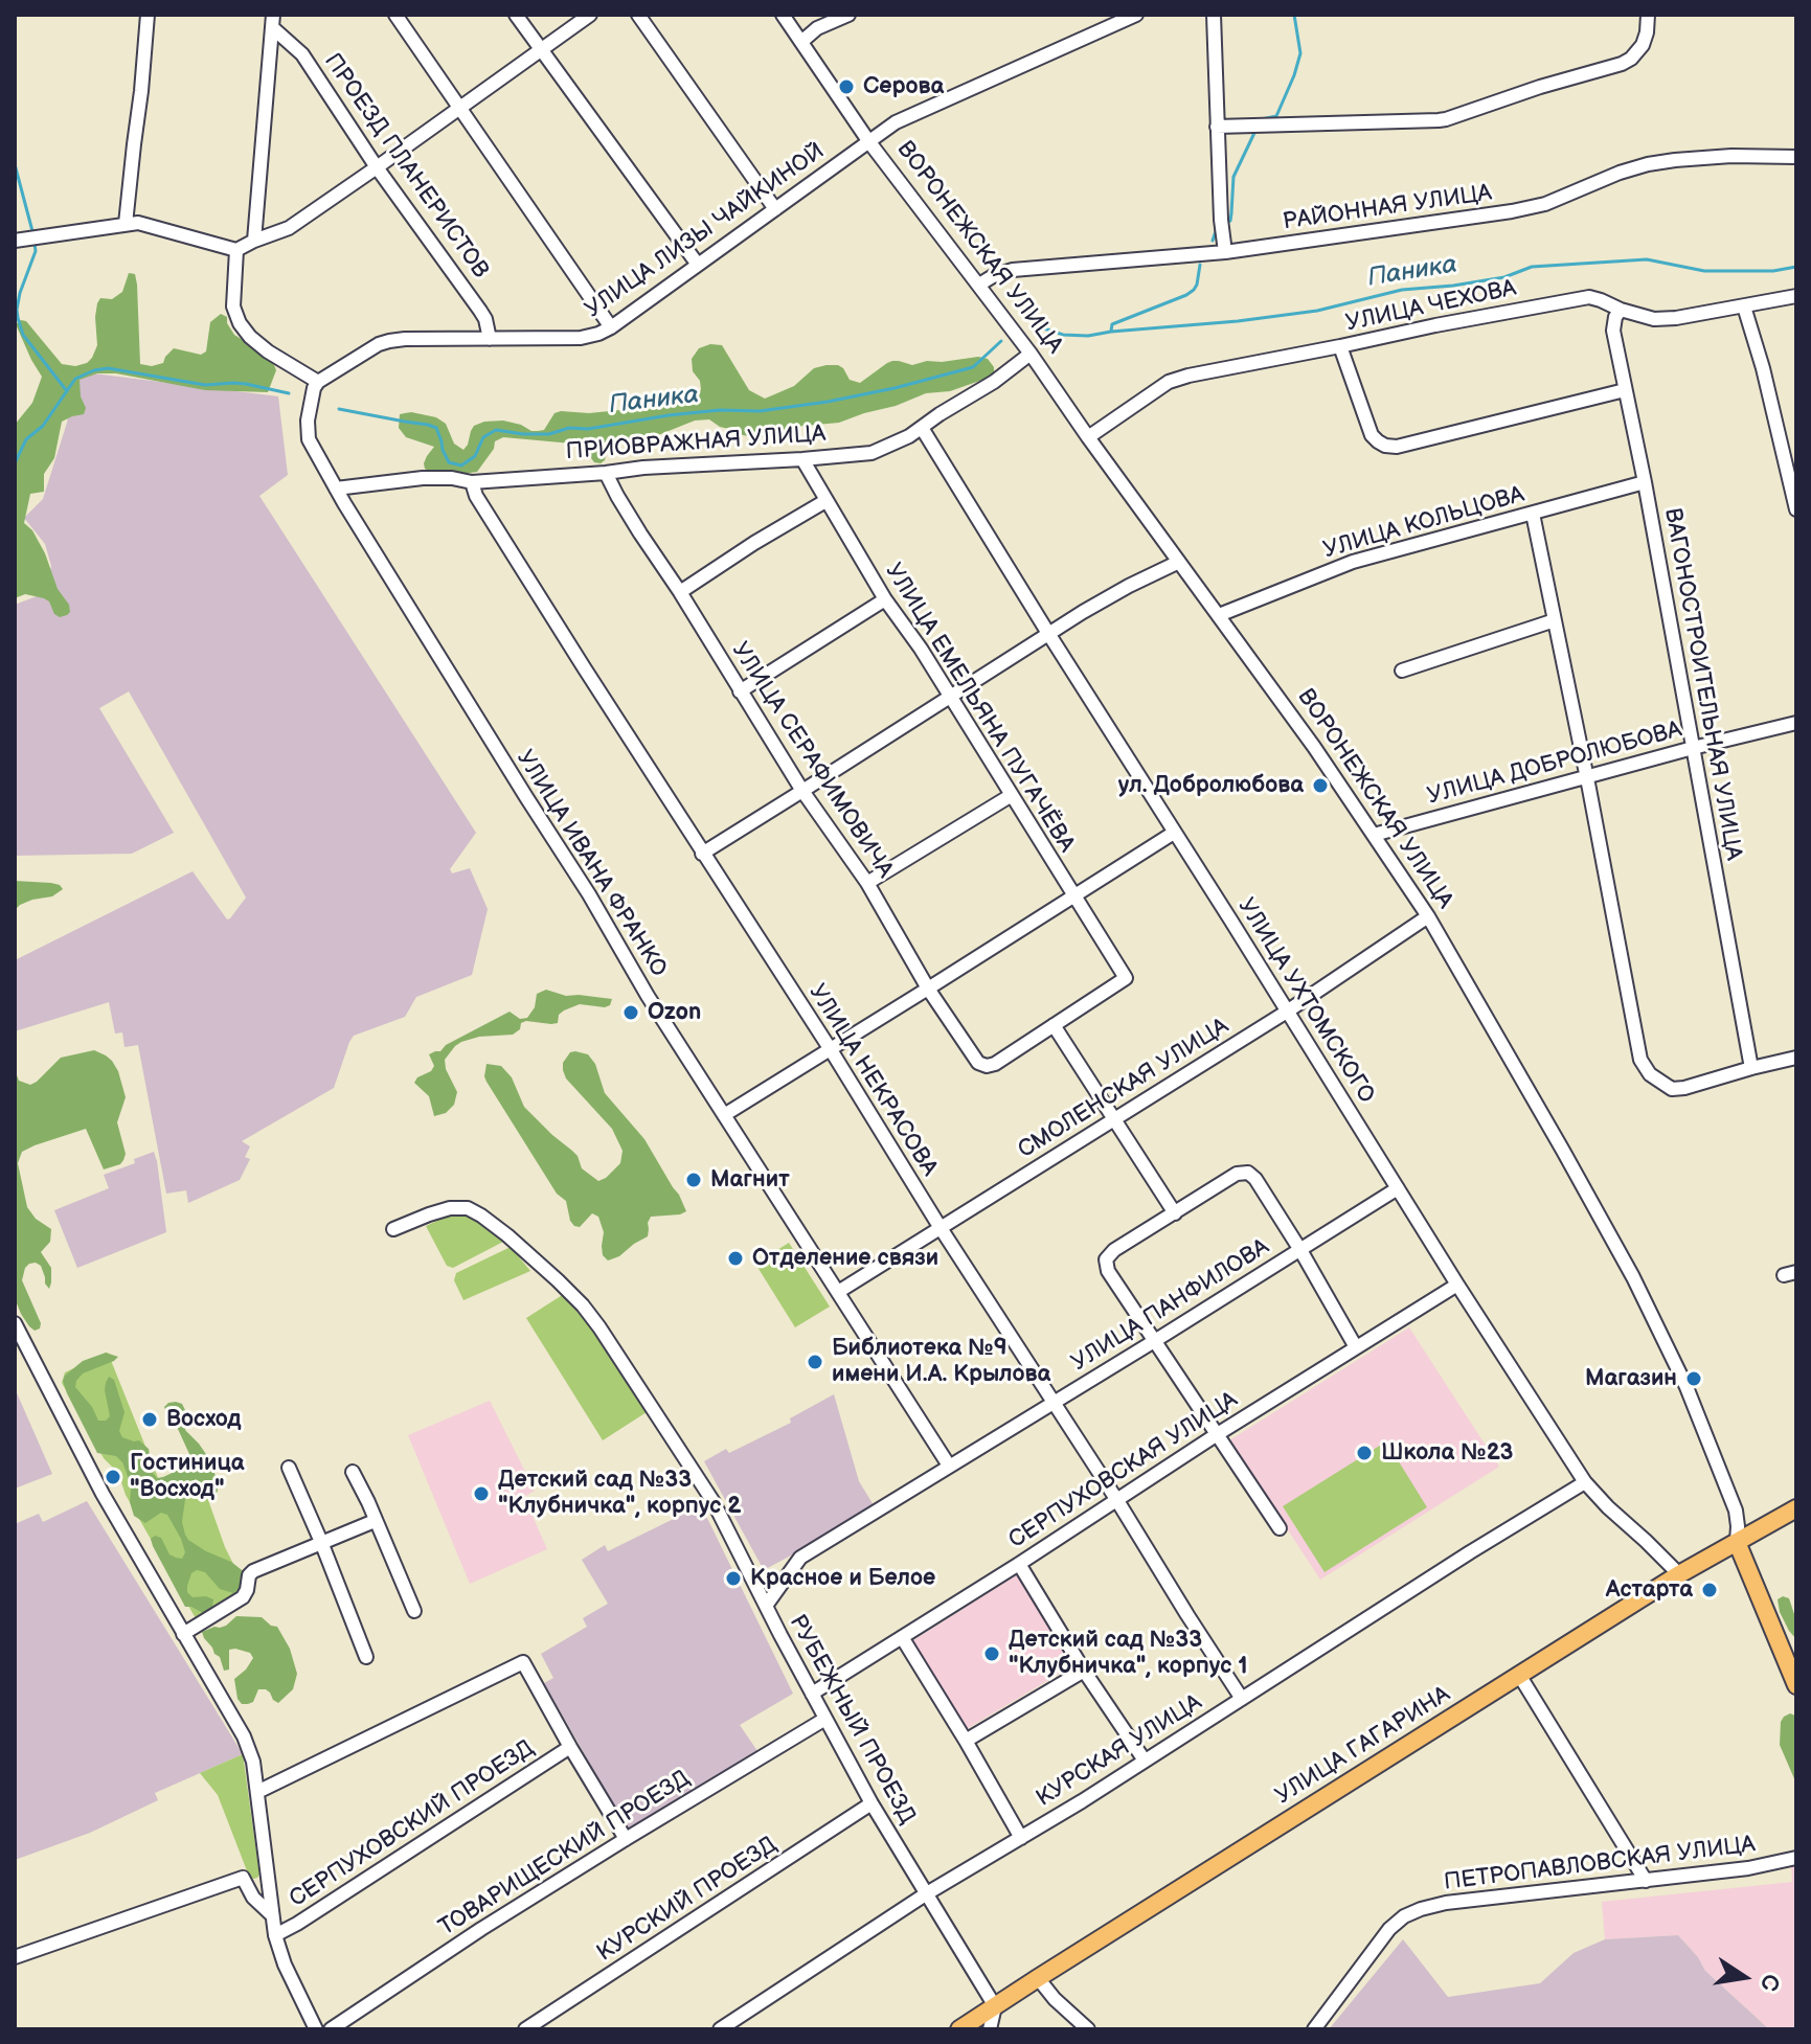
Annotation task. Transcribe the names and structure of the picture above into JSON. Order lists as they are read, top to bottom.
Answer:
{
  "streets": {
    "main road": ["ВОРОНЕЖСКАЯ УЛИЦА", "УЛИЦА ГАГАРИНА"],
    "street": [
      "ПРОЕЗД ПЛАНЕРИСТОВ",
      "РАЙОННАЯ УЛИЦА",
      "УЛИЦА ЛИЗЫ ЧАЙКИНОЙ",
      "УЛИЦА ЧЕХОВА",
      "ПРИОВРАЖНАЯ УЛИЦА",
      "УЛИЦА КОЛЬЦОВА",
      "ВАГОНОСТРОИТЕЛЬНАЯ УЛИЦА",
      "УЛИЦА ЕМЕЛЬЯНА ПУГАЧЁВА",
      "УЛИЦА СЕРАФИМОВИЧА",
      "УЛИЦА ДОБРОЛЮБОВА",
      "УЛИЦА ИВАНА ФРАНКО",
      "УЛИЦА УХТОМСКОГО",
      "УЛИЦА НЕКРАСОВА",
      "СМОЛЕНСКАЯ УЛИЦА",
      "УЛИЦА ПАНФИЛОВА",
      "СЕРПУХОВСКАЯ УЛИЦА",
      "РУБЕЖНЫЙ ПРОЕЗД",
      "КУРСКАЯ УЛИЦА",
      "СЕРПУХОВСКИЙ ПРОЕЗД",
      "ТОВАРИЩЕСКИЙ ПРОЕЗД",
      "ПЕТРОПАВЛОВСКАЯ УЛИЦА",
      "КУРСКИЙ ПРОЕЗД"
    ]
  },
  "crossings": [
    ["ПРОЕЗД ПЛАНЕРИСТОВ", "УЛИЦА ЛИЗЫ ЧАЙКИНОЙ"],
    ["РАЙОННАЯ УЛИЦА", "ВОРОНЕЖСКАЯ УЛИЦА"],
    ["УЛИЦА ЛИЗЫ ЧАЙКИНОЙ", "ВОРОНЕЖСКАЯ УЛИЦА"],
    ["УЛИЦА ЛИЗЫ ЧАЙКИНОЙ", "УЛИЦА ИВАНА ФРАНКО"],
    ["ВОРОНЕЖСКАЯ УЛИЦА", "УЛИЦА ЧЕХОВА"],
    ["ВОРОНЕЖСКАЯ УЛИЦА", "ПРИОВРАЖНАЯ УЛИЦА"],
    ["ВОРОНЕЖСКАЯ УЛИЦА", "УЛИЦА КОЛЬЦОВА"],
    ["ВОРОНЕЖСКАЯ УЛИЦА", "УЛИЦА ДОБРОЛЮБОВА"],
    ["ВОРОНЕЖСКАЯ УЛИЦА", "СМОЛЕНСКАЯ УЛИЦА"],
    ["ВОРОНЕЖСКАЯ УЛИЦА", "УЛИЦА ГАГАРИНА"],
    ["УЛИЦА ЧЕХОВА", "ВАГОНОСТРОИТЕЛЬНАЯ УЛИЦА"],
    ["ПРИОВРАЖНАЯ УЛИЦА", "УЛИЦА ЕМЕЛЬЯНА ПУГАЧЁВА"],
    ["ПРИОВРАЖНАЯ УЛИЦА", "УЛИЦА СЕРАФИМОВИЧА"],
    ["ПРИОВРАЖНАЯ УЛИЦА", "УЛИЦА ИВАНА ФРАНКО"],
    ["ПРИОВРАЖНАЯ УЛИЦА", "УЛИЦА УХТОМСКОГО"],
    ["ПРИОВРАЖНАЯ УЛИЦА", "УЛИЦА НЕКРАСОВА"],
    ["УЛИЦА КОЛЬЦОВА", "ВАГОНОСТРОИТЕЛЬНАЯ УЛИЦА"],
    ["ВАГОНОСТРОИТЕЛЬНАЯ УЛИЦА", "УЛИЦА ДОБРОЛЮБОВА"],
    ["УЛИЦА ЕМЕЛЬЯНА ПУГАЧЁВА", "УЛИЦА СЕРАФИМОВИЧА"],
    ["УЛИЦА ИВАНА ФРАНКО", "СМОЛЕНСКАЯ УЛИЦА"],
    ["УЛИЦА ИВАНА ФРАНКО", "УЛИЦА ПАНФИЛОВА"],
    ["УЛИЦА УХТОМСКОГО", "СМОЛЕНСКАЯ УЛИЦА"],
    ["УЛИЦА УХТОМСКОГО", "УЛИЦА ПАНФИЛОВА"],
    ["УЛИЦА УХТОМСКОГО", "СЕРПУХОВСКАЯ УЛИЦА"],
    ["УЛИЦА УХТОМСКОГО", "УЛИЦА ГАГАРИНА"],
    ["УЛИЦА УХТОМСКОГО", "КУРСКАЯ УЛИЦА"],
    ["УЛИЦА НЕКРАСОВА", "СМОЛЕНСКАЯ УЛИЦА"],
    ["УЛИЦА НЕКРАСОВА", "УЛИЦА ПАНФИЛОВА"],
    ["УЛИЦА НЕКРАСОВА", "СЕРПУХОВСКАЯ УЛИЦА"],
    ["УЛИЦА НЕКРАСОВА", "КУРСКАЯ УЛИЦА"],
    ["УЛИЦА ПАНФИЛОВА", "РУБЕЖНЫЙ ПРОЕЗД"],
    ["СЕРПУХОВСКАЯ УЛИЦА", "РУБЕЖНЫЙ ПРОЕЗД"],
    ["РУБЕЖНЫЙ ПРОЕЗД", "УЛИЦА ГАГАРИНА"],
    ["РУБЕЖНЫЙ ПРОЕЗД", "КУРСКАЯ УЛИЦА"],
    ["РУБЕЖНЫЙ ПРОЕЗД", "ТОВАРИЩЕСКИЙ ПРОЕЗД"],
    ["РУБЕЖНЫЙ ПРОЕЗД", "КУРСКИЙ ПРОЕЗД"]
  ],
  "water": ["Паника"],
  "places": [
    "Серова",
    "ул. Добролюбова",
    "Ozon",
    "Магнит",
    "Отделение связи",
    "Библиотека №9 имени И.А. Крылова",
    "Магазин",
    "Восход",
    "Школа №23",
    "Гостиница \"Восход\"",
    "Детский сад №33 \"Клубничка\", корпус 2",
    "Красное и Белое",
    "Астарта",
    "Детский сад №33 \"Клубничка\", корпус 1"
  ],
  "north": "right"
}
